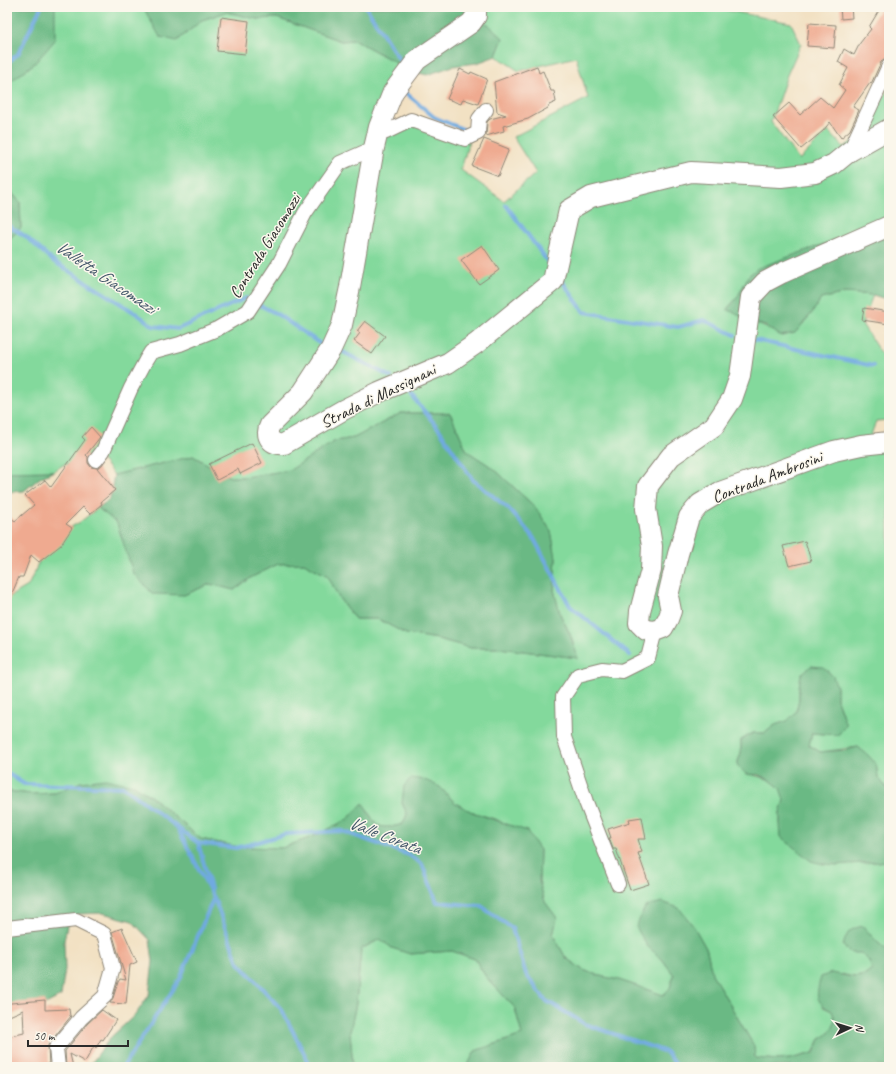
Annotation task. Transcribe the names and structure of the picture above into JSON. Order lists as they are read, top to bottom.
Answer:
{
  "streets": {
    "street": ["Contrada Giacomazzi", "Strada di Massignani", "Contrada Ambrosini"]
  },
  "crossings": [
    ["Contrada Giacomazzi", "Strada di Massignani"]
  ],
  "water": ["Valletta Giacomazzi", "Valle Corata"],
  "scale_bar": "50 m",
  "north": "right"
}
